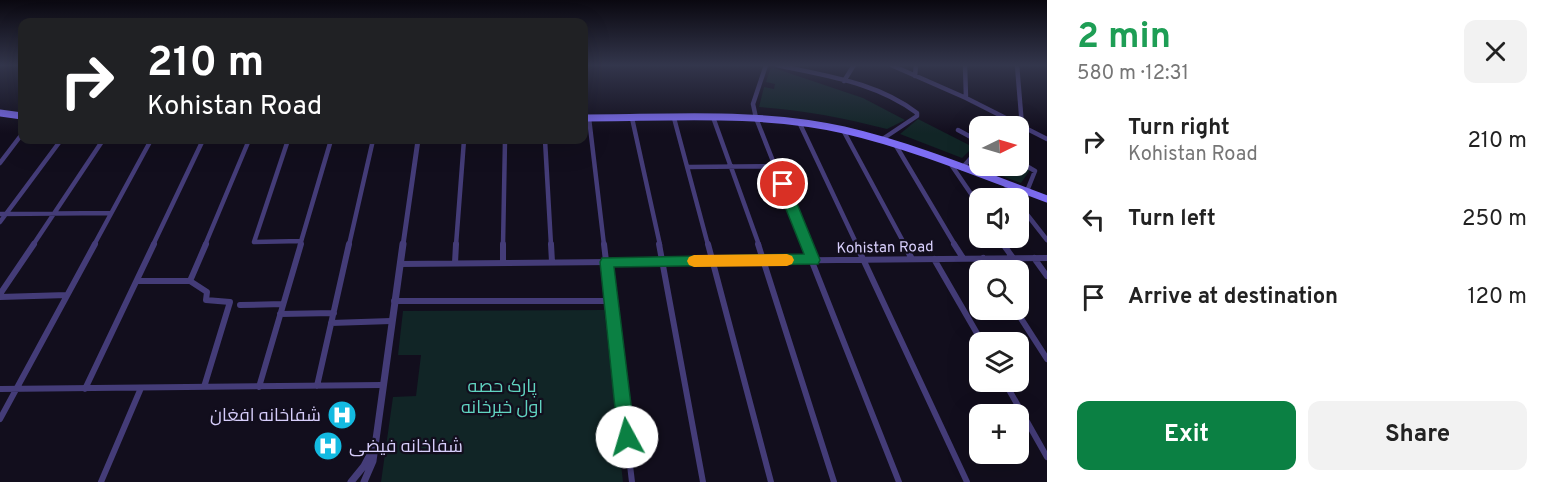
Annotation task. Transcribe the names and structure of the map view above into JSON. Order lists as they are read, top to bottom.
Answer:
{
  "streets": {
    "street": ["Kohistan Road"]
  },
  "parks": ["پارک حصه اول خیرخانه"],
  "places": {
    "hospital": ["شفاخانه افغان", "شفاخانه فیضی"]
  },
  "north": "right",
  "page": {
    "heading": ["2 min", "580 m · 12:31"],
    "turn": ["210 m", "Kohistan Road"],
    "list": [
      {
        "name": "Turn right",
        "note": "Kohistan Road",
        "value": "210 m"
      },
      {
        "name": "Turn left",
        "value": "250 m"
      },
      {
        "name": "Arrive at destination",
        "value": "120 m"
      }
    ],
    "map_buttons": "+",
    "buttons": ["Exit", "Share"]
  }
}
